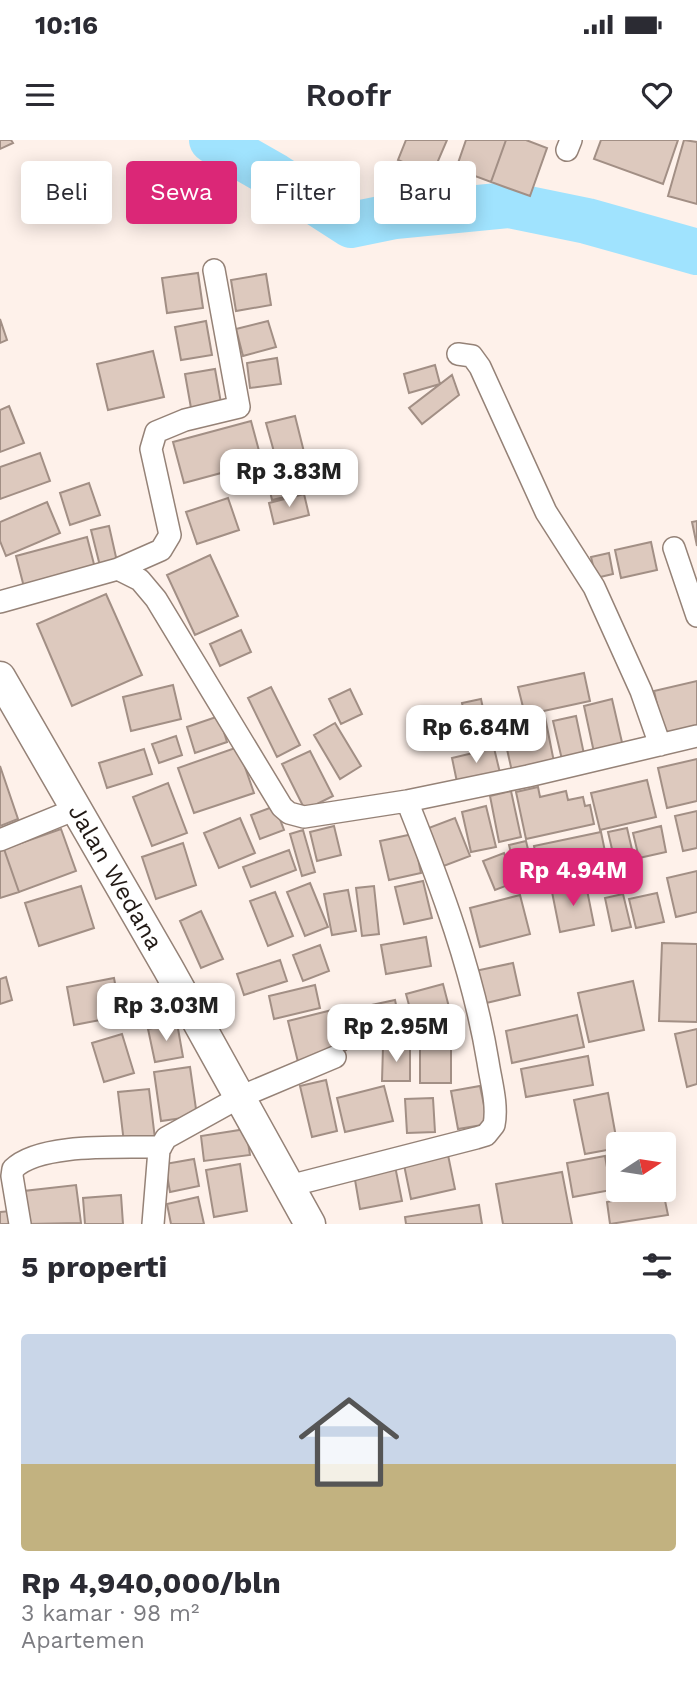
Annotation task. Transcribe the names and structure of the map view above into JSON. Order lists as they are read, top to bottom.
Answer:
{
  "streets": {
    "street": ["Jalan Wedana"]
  },
  "north": "right",
  "page": {
    "status": "10:16",
    "header": "Roofr",
    "chip": [
      "Beli",
      "Sewa",
      "Filter",
      "Baru"
    ],
    "price": [
      "Rp 3.83M",
      "Rp 6.84M",
      "Rp 4.94M",
      "Rp 3.03M",
      "Rp 2.95M"
    ],
    "heading": "5 properti",
    "list": [
      {
        "name": "Rp 4,940,000/bln",
        "note": "3 kamar · 98 m² · Apartemen"
      }
    ]
  }
}
